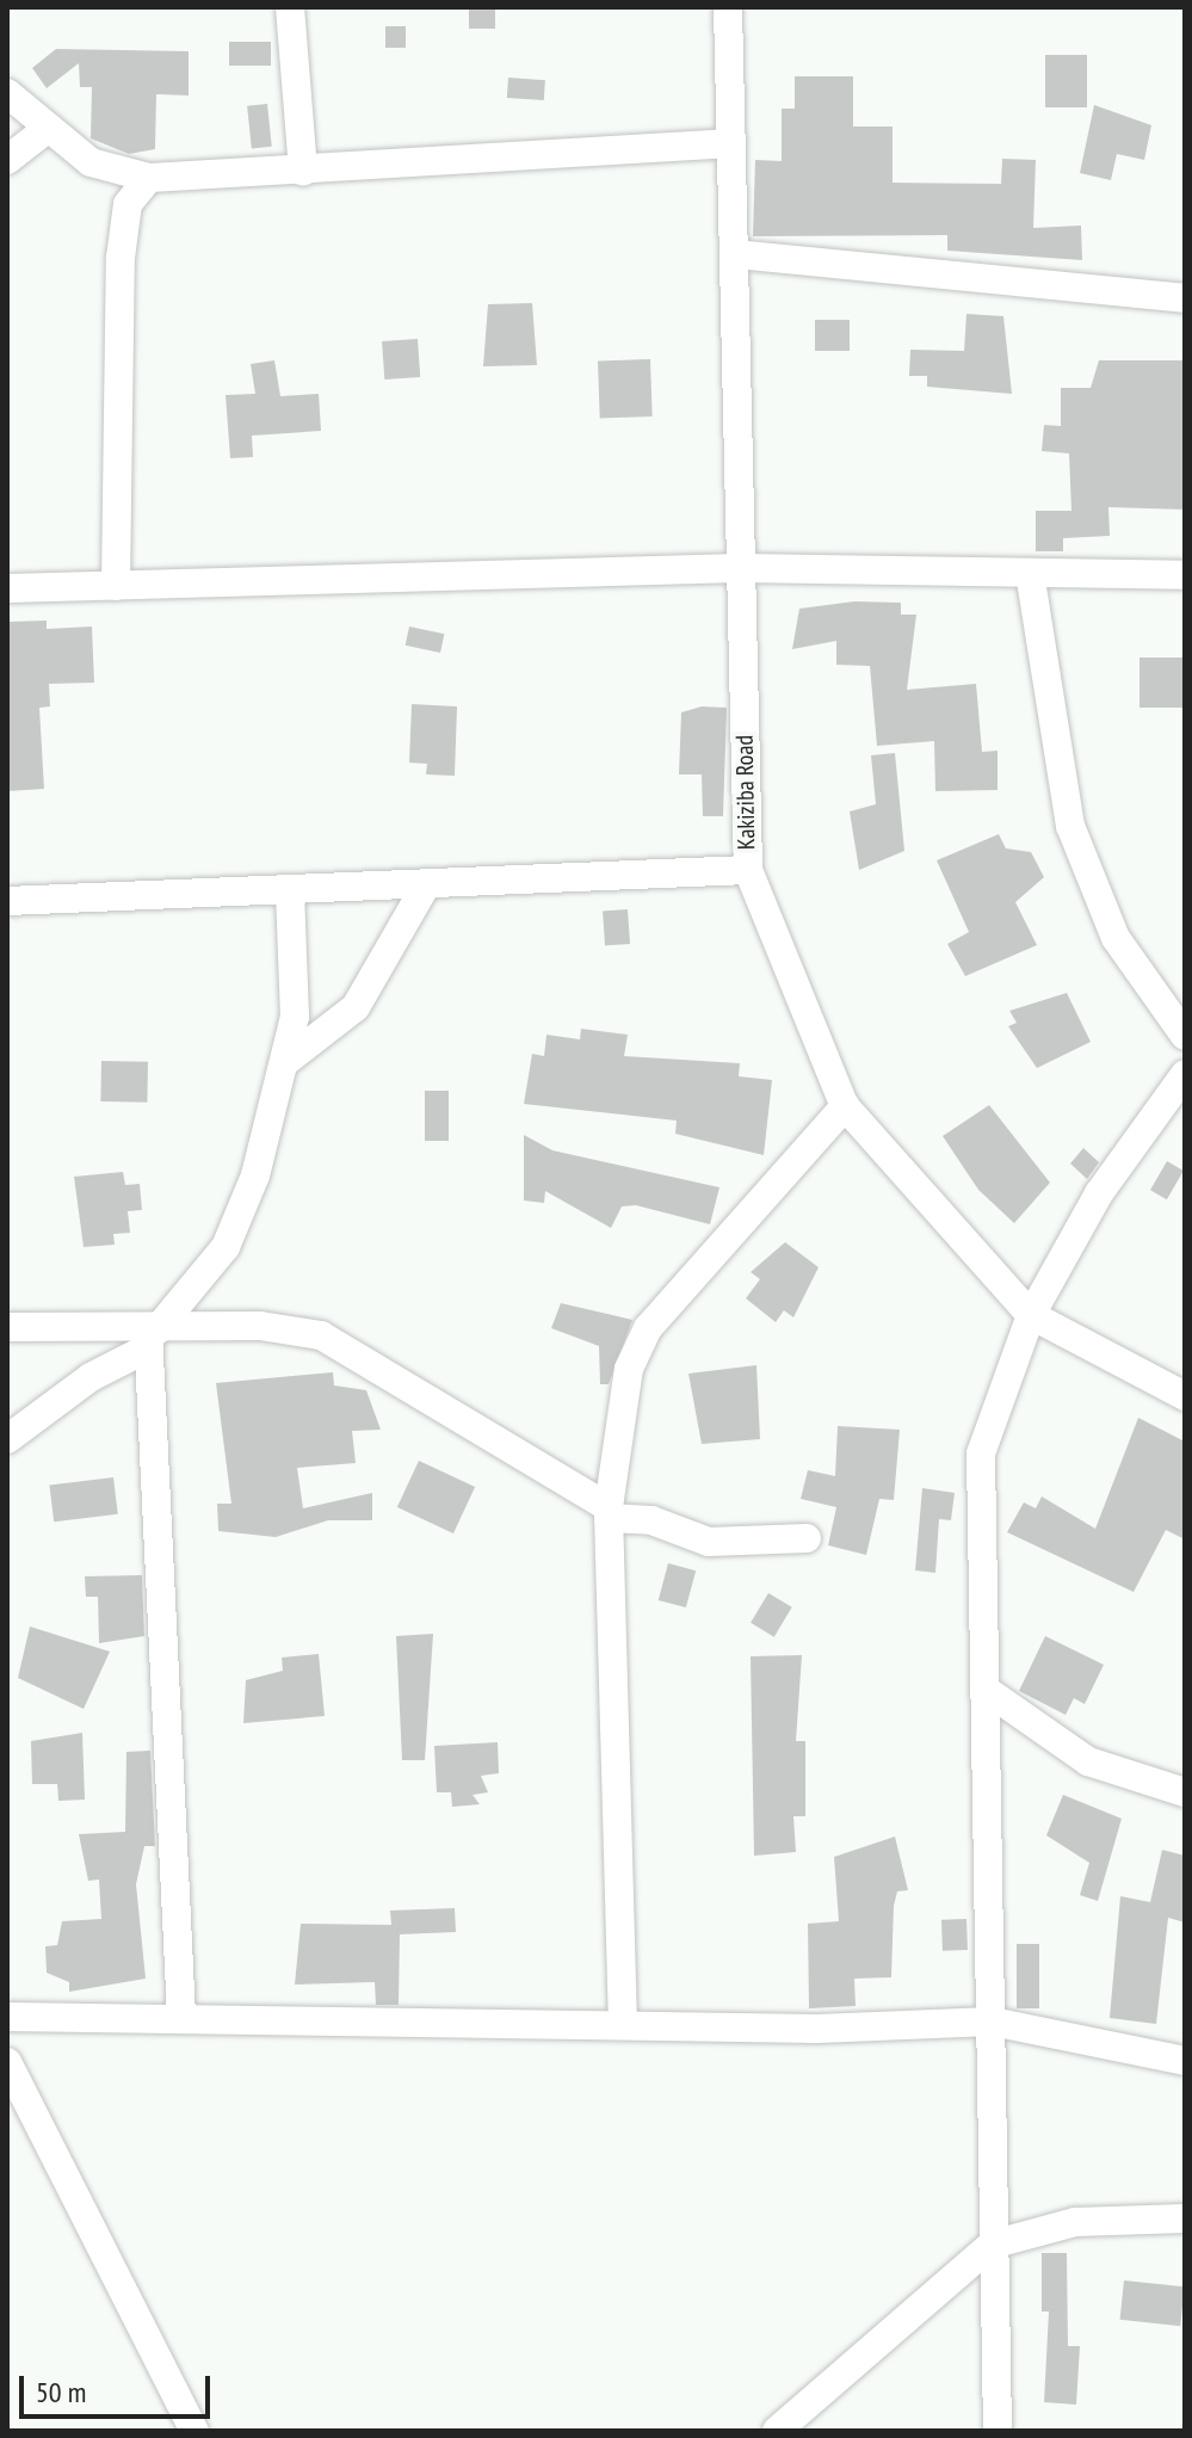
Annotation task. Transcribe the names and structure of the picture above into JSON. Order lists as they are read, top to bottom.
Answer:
{
  "streets": {
    "street": ["Kakiziba Road"]
  },
  "scale_bar": "50 m"
}
